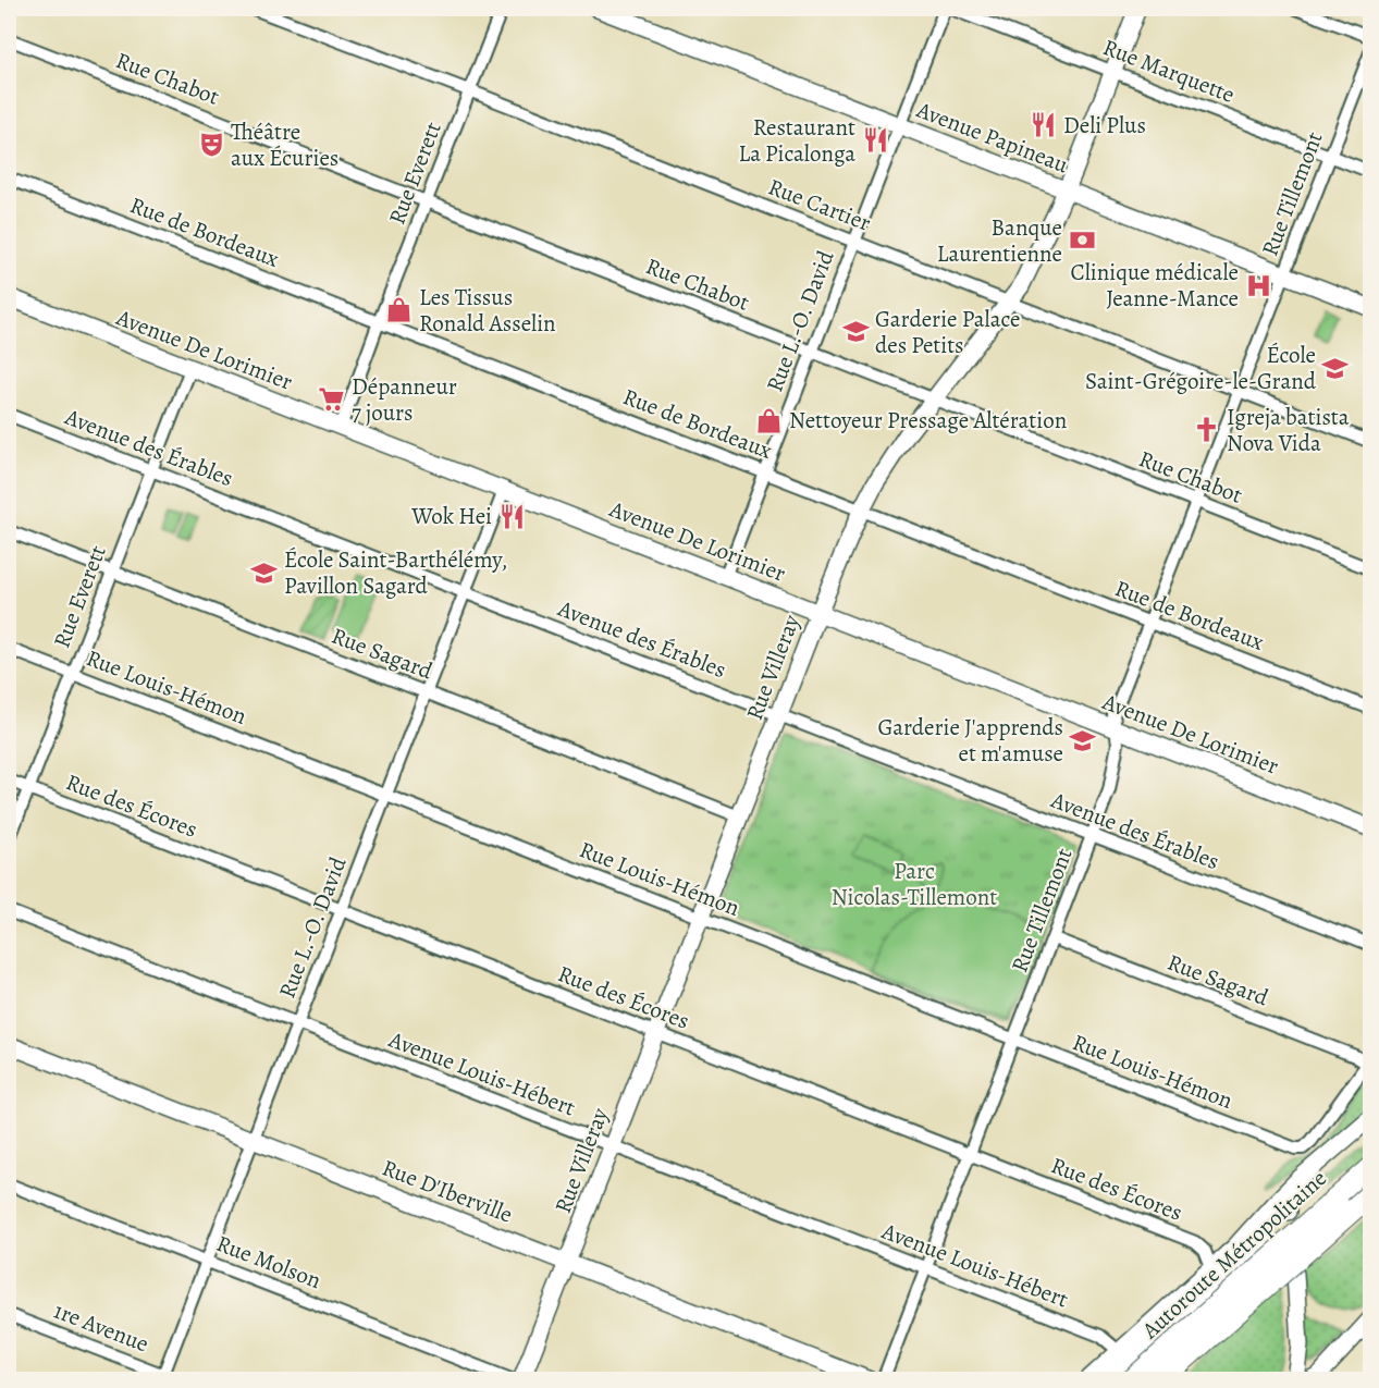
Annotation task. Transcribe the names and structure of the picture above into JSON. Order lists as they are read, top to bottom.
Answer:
{
  "streets": {
    "highway": ["Autoroute Métropolitaine"],
    "main road": [
      "Avenue Papineau",
      "Avenue De Lorimier",
      "Rue Villeray",
      "Rue D'Iberville"
    ],
    "street": [
      "Rue Marquette",
      "Rue Chabot",
      "Rue Everett",
      "Rue Tillemont",
      "Rue Cartier",
      "Rue de Bordeaux",
      "Rue L.-O. David",
      "Avenue des Érables",
      "Rue Sagard",
      "Rue Louis-Hémon",
      "Rue des Écores",
      "Avenue Louis-Hébert",
      "Rue Molson",
      "1re Avenue"
    ]
  },
  "crossings": [
    ["Rue Marquette", "Rue Tillemont"],
    ["Rue Marquette", "Rue Villeray"],
    ["Rue Chabot", "Rue Everett"],
    ["Rue Chabot", "Rue Tillemont"],
    ["Rue Chabot", "Rue L.-O. David"],
    ["Rue Chabot", "Rue Villeray"],
    ["Avenue Papineau", "Rue Tillemont"],
    ["Avenue Papineau", "Rue L.-O. David"],
    ["Avenue Papineau", "Rue Villeray"],
    ["Rue Everett", "Rue Cartier"],
    ["Rue Everett", "Rue de Bordeaux"],
    ["Rue Everett", "Avenue De Lorimier"],
    ["Rue Everett", "Avenue des Érables"],
    ["Rue Everett", "Rue Sagard"],
    ["Rue Everett", "Rue Louis-Hémon"],
    ["Rue Everett", "Rue des Écores"],
    ["Rue Tillemont", "Rue Cartier"],
    ["Rue Tillemont", "Rue de Bordeaux"],
    ["Rue Tillemont", "Avenue De Lorimier"],
    ["Rue Tillemont", "Avenue des Érables"],
    ["Rue Tillemont", "Rue Sagard"],
    ["Rue Tillemont", "Rue Louis-Hémon"],
    ["Rue Tillemont", "Rue des Écores"],
    ["Rue Tillemont", "Avenue Louis-Hébert"],
    ["Rue Cartier", "Rue L.-O. David"],
    ["Rue Cartier", "Rue Villeray"],
    ["Rue de Bordeaux", "Rue L.-O. David"],
    ["Rue de Bordeaux", "Rue Villeray"],
    ["Rue L.-O. David", "Avenue De Lorimier"],
    ["Rue L.-O. David", "Avenue des Érables"],
    ["Rue L.-O. David", "Rue Sagard"],
    ["Rue L.-O. David", "Rue Louis-Hémon"],
    ["Rue L.-O. David", "Rue des Écores"],
    ["Rue L.-O. David", "Avenue Louis-Hébert"],
    ["Rue L.-O. David", "Rue D'Iberville"],
    ["Rue L.-O. David", "Rue Molson"],
    ["Rue L.-O. David", "1re Avenue"],
    ["Avenue De Lorimier", "Rue Villeray"],
    ["Avenue des Érables", "Rue Villeray"],
    ["Rue Sagard", "Rue Villeray"],
    ["Rue Sagard", "Rue Louis-Hémon"],
    ["Rue Villeray", "Rue Louis-Hémon"],
    ["Rue Villeray", "Rue des Écores"],
    ["Rue Villeray", "Avenue Louis-Hébert"],
    ["Rue Villeray", "Rue D'Iberville"]
  ],
  "parks": ["Parc Nicolas-Tillemont"],
  "places": {
    "restaurant": ["Deli Plus", "Restaurant La Picalonga", "Wok Hei"],
    "theatre": ["Théâtre aux Écuries"],
    "bank": ["Banque Laurentienne"],
    "hospital": ["Clinique médicale Jeanne-Mance"],
    "shop": ["Les Tissus Ronald Asselin", "Nettoyeur Pressage Altération"],
    "school or university": [
      "Garderie Palace des Petits",
      "École Saint-Grégoire-le-Grand",
      "École Saint-Barthélémy, Pavillon Sagard",
      "Garderie J'apprends et m'amuse"
    ],
    "supermarket": ["Dépanneur 7 jours"],
    "church": ["Igreja batista Nova Vida"]
  }
}
